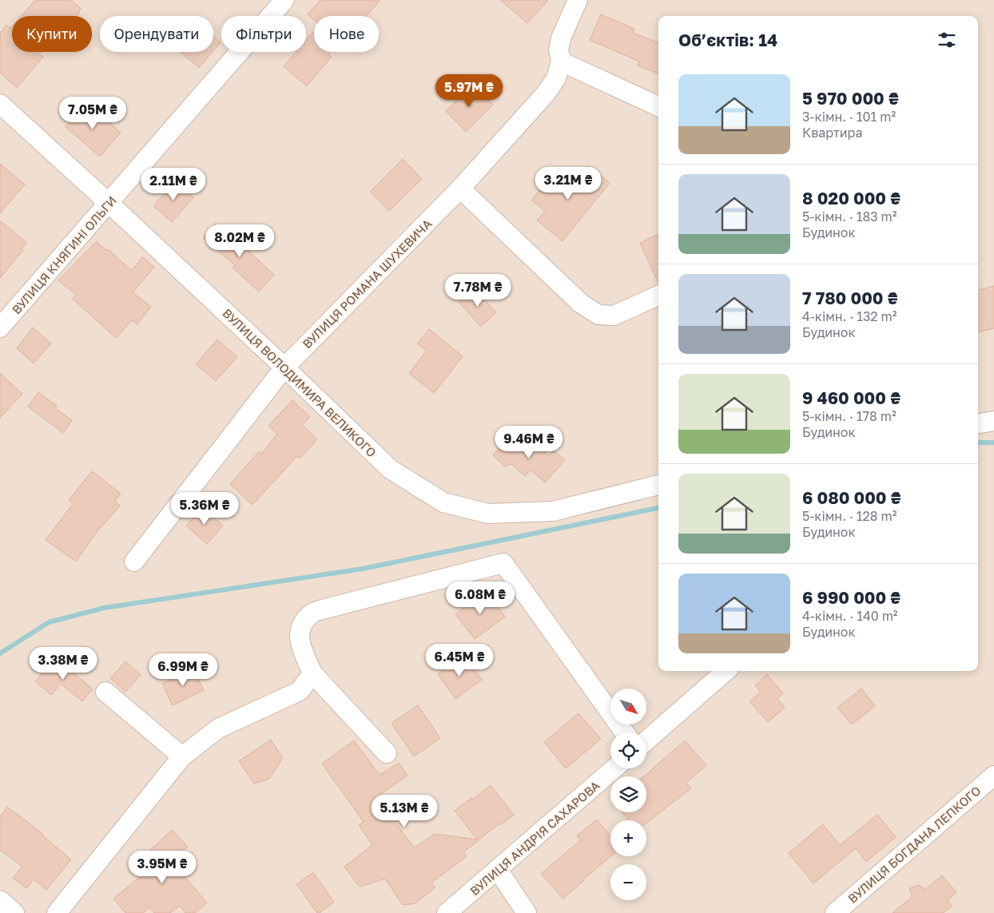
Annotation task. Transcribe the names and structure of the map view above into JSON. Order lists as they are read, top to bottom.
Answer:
{
  "streets": {
    "street": [
      "ВУЛИЦЯ КНЯГИНІ ОЛЬГИ",
      "ВУЛИЦЯ РОМАНА ШУХЕВИЧА",
      "ВУЛИЦЯ ВОЛОДИМИРА ВЕЛИКОГО",
      "ВУЛИЦЯ АНДРІЯ САХАРОВА",
      "ВУЛИЦЯ БОГДАНА ЛЕПКОГО"
    ]
  },
  "crossings": [
    ["ВУЛИЦЯ КНЯГИНІ ОЛЬГИ", "ВУЛИЦЯ ВОЛОДИМИРА ВЕЛИКОГО"],
    ["ВУЛИЦЯ РОМАНА ШУХЕВИЧА", "ВУЛИЦЯ ВОЛОДИМИРА ВЕЛИКОГО"]
  ],
  "north": "bottom right",
  "page": {
    "chip": [
      "Купити",
      "Орендувати",
      "Фільтри",
      "Нове"
    ],
    "heading": "Об’єктів: 14",
    "list": [
      {
        "name": "5 970 000 ₴",
        "note": "3-кімн. · 101 m² · Квартира"
      },
      {
        "name": "8 020 000 ₴",
        "note": "5-кімн. · 183 m² · Будинок"
      },
      {
        "name": "7 780 000 ₴",
        "note": "4-кімн. · 132 m² · Будинок"
      },
      {
        "name": "9 460 000 ₴",
        "note": "5-кімн. · 178 m² · Будинок"
      },
      {
        "name": "6 080 000 ₴",
        "note": "5-кімн. · 128 m² · Будинок"
      },
      {
        "name": "6 990 000 ₴",
        "note": "4-кімн. · 140 m² · Будинок"
      }
    ],
    "price": [
      "5.97M ₴",
      "7.05M ₴",
      "3.21M ₴",
      "2.11M ₴",
      "8.02M ₴",
      "7.78M ₴",
      "9.46M ₴",
      "5.36M ₴",
      "6.08M ₴",
      "6.45M ₴",
      "3.38M ₴",
      "6.99M ₴",
      "5.13M ₴",
      "3.95M ₴"
    ],
    "map_buttons": ["+", "−"]
  }
}
